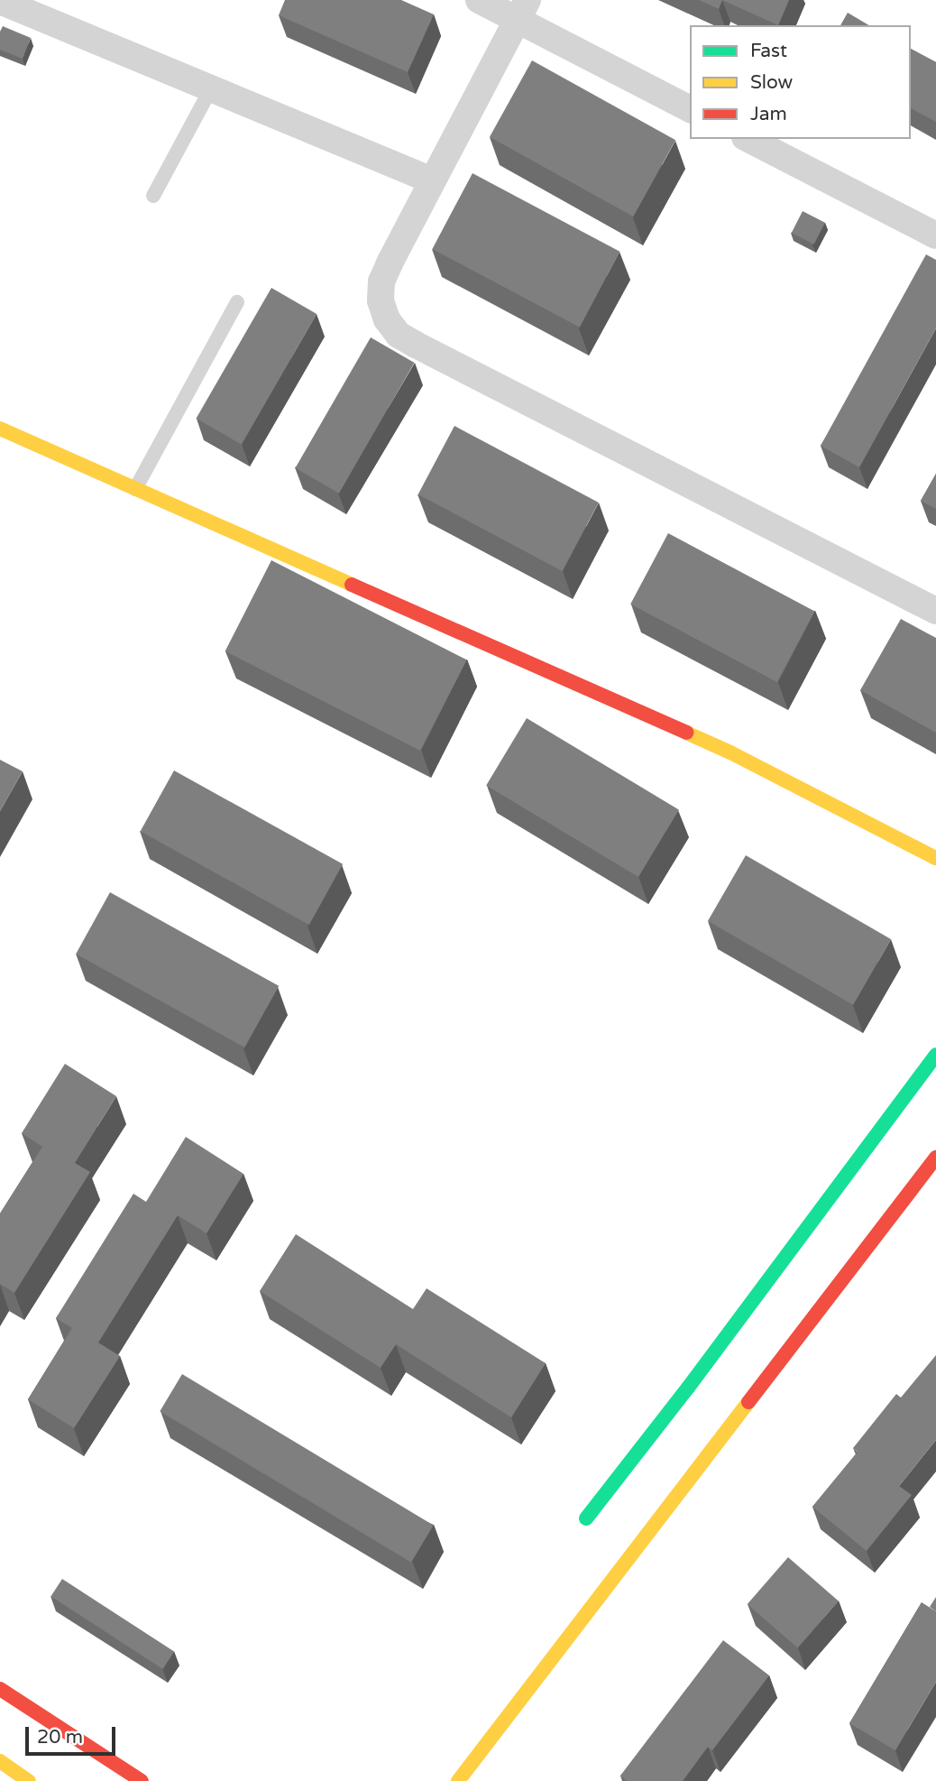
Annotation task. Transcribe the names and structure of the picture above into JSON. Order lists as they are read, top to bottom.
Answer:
{
  "legend": ["Fast", "Slow", "Jam"],
  "scale_bar": "20 m"
}
